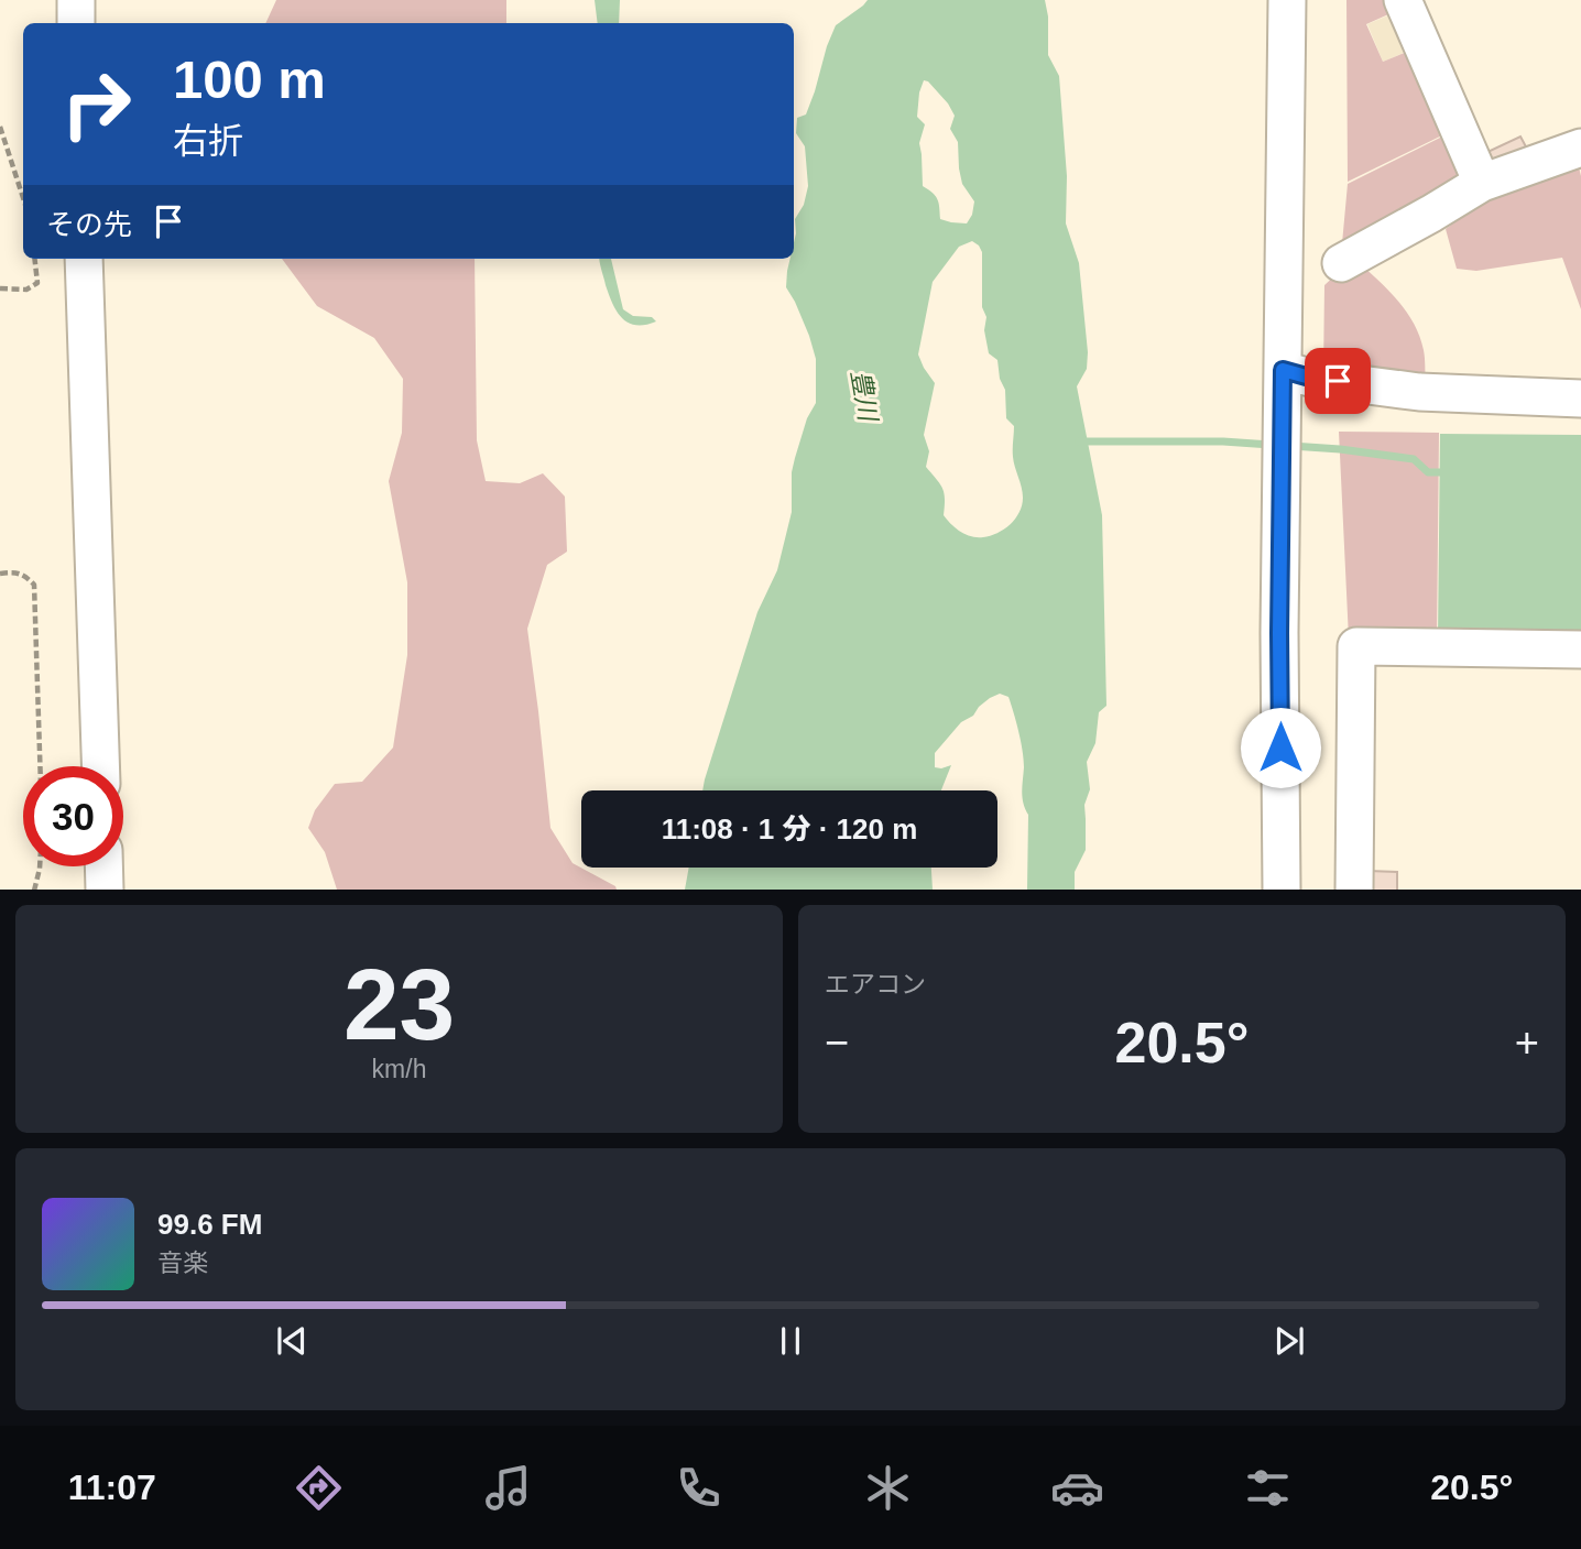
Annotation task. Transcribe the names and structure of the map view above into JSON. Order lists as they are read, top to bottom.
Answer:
{
  "water": ["豊川"],
  "page": {
    "turn": ["100 m", "右折"],
    "then": "その先",
    "limit": "30",
    "trip": "11:08 · 1 分 · 120 m",
    "tile": [
      ["23", "km/h"],
      "エアコン"
    ],
    "heat": ["−", "20.5°", "+"],
    "song": ["99.6 FM", "音楽"],
    "tabs": ["11:07", "20.5°"]
  }
}
